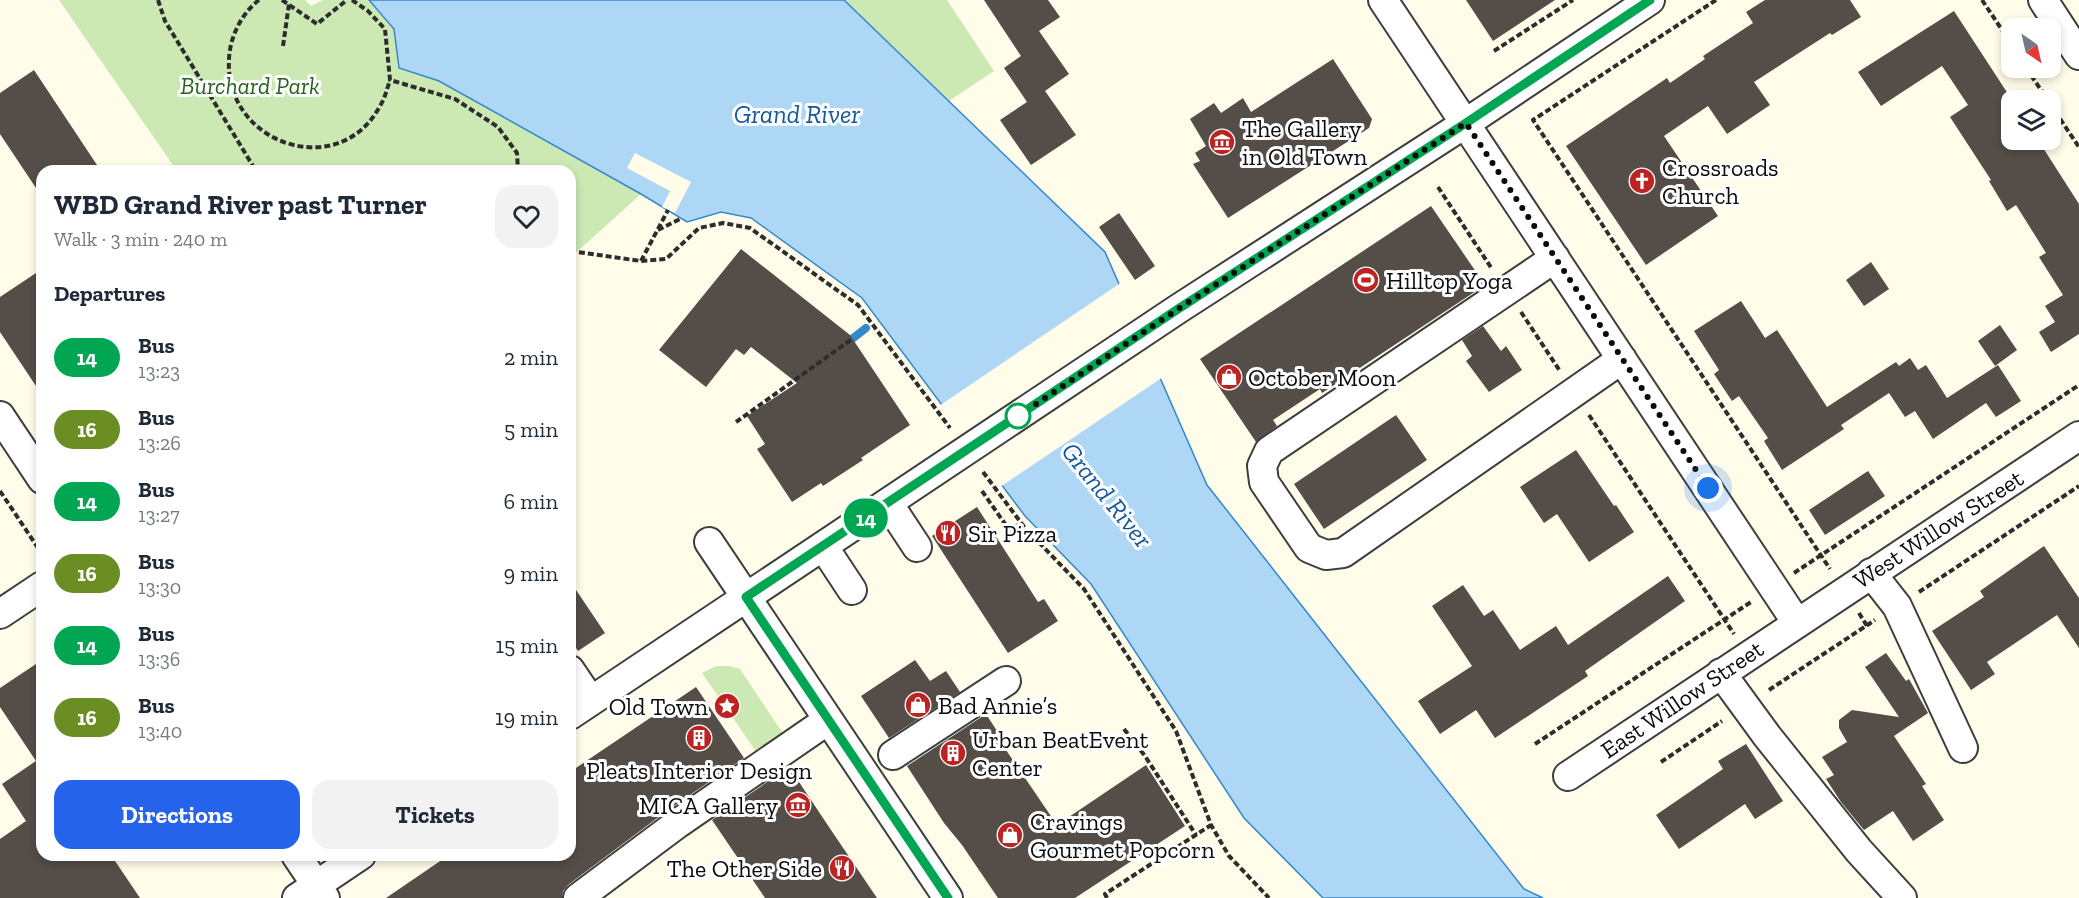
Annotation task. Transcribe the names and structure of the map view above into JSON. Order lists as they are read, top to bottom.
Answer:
{
  "streets": {
    "street": ["West Willow Street", "East Willow Street"]
  },
  "crossings": [
    ["West Willow Street", "East Willow Street"]
  ],
  "water": ["Grand River"],
  "parks": ["Burchard Park"],
  "places": {
    "museum": ["The Gallery in Old Town", "MICA Gallery"],
    "church": ["Crossroads Church"],
    "sports": ["Hilltop Yoga"],
    "shop": ["October Moon", "Bad Annie’s", "Cravings Gourmet Popcorn"],
    "restaurant": ["Sir Pizza", "The Other Side"],
    "place": ["Old Town"],
    "building": ["Pleats Interior Design", "Urban BeatEvent Center"]
  },
  "lines": ["bus line 14"],
  "north": "bottom right",
  "page": {
    "on_map": "14",
    "heading": [
      ["WBD Grand River past Turner", "Walk · 3 min · 240 m"],
      "Departures"
    ],
    "list": [
      {
        "mark": "14",
        "name": "Bus",
        "note": "13:23",
        "value": "2 min"
      },
      {
        "mark": "16",
        "name": "Bus",
        "note": "13:26",
        "value": "5 min"
      },
      {
        "mark": "14",
        "name": "Bus",
        "note": "13:27",
        "value": "6 min"
      },
      {
        "mark": "16",
        "name": "Bus",
        "note": "13:30",
        "value": "9 min"
      },
      {
        "mark": "14",
        "name": "Bus",
        "note": "13:36",
        "value": "15 min"
      },
      {
        "mark": "16",
        "name": "Bus",
        "note": "13:40",
        "value": "19 min"
      }
    ],
    "buttons": ["Directions", "Tickets"]
  }
}
